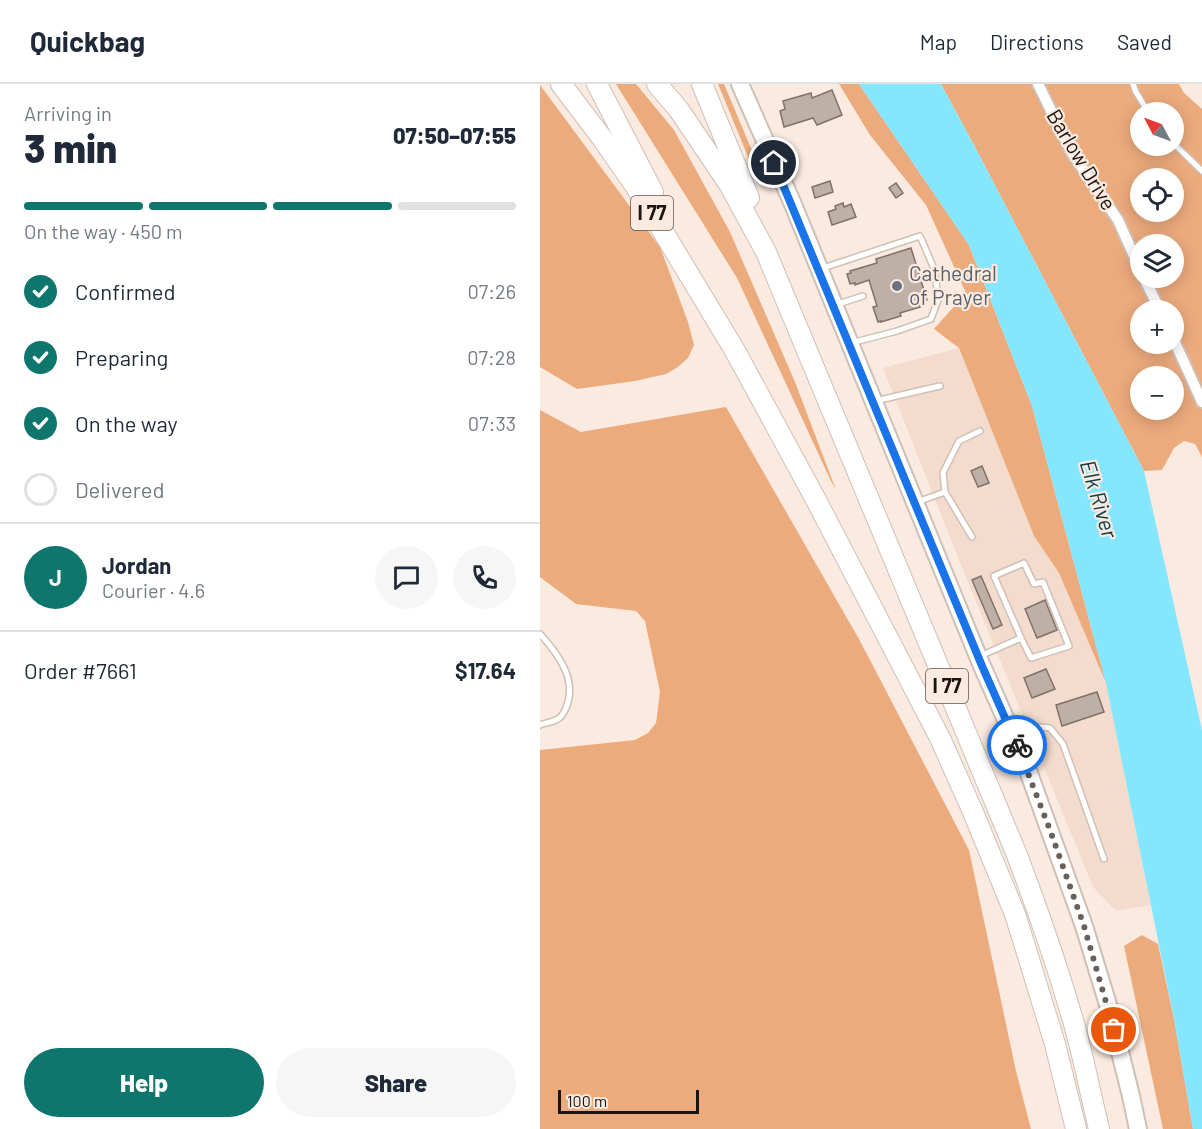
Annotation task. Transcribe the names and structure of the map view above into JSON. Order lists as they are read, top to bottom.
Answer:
{
  "streets": {
    "highway": ["I 77"],
    "street": ["Barlow Drive"]
  },
  "water": ["Elk River"],
  "places": ["Cathedral of Prayer"],
  "scale_bar": "100 m",
  "north": "top left",
  "page": {
    "header": "Quickbag",
    "nav": ["Map", "Directions", "Saved"],
    "heading": ["3 min", "Arriving in", "07:50–07:55"],
    "panel": [
      "Jordan",
      "Courier · 4.6",
      "Order #7661",
      "$17.64"
    ],
    "map_buttons": ["+", "−"],
    "bar": "On the way · 450 m",
    "list": [
      ["Confirmed", "07:26"],
      ["Preparing", "07:28"],
      ["On the way", "07:33"],
      "Delivered"
    ],
    "round": "J",
    "buttons": ["Help", "Share"],
    "scale": "100 m"
  }
}
